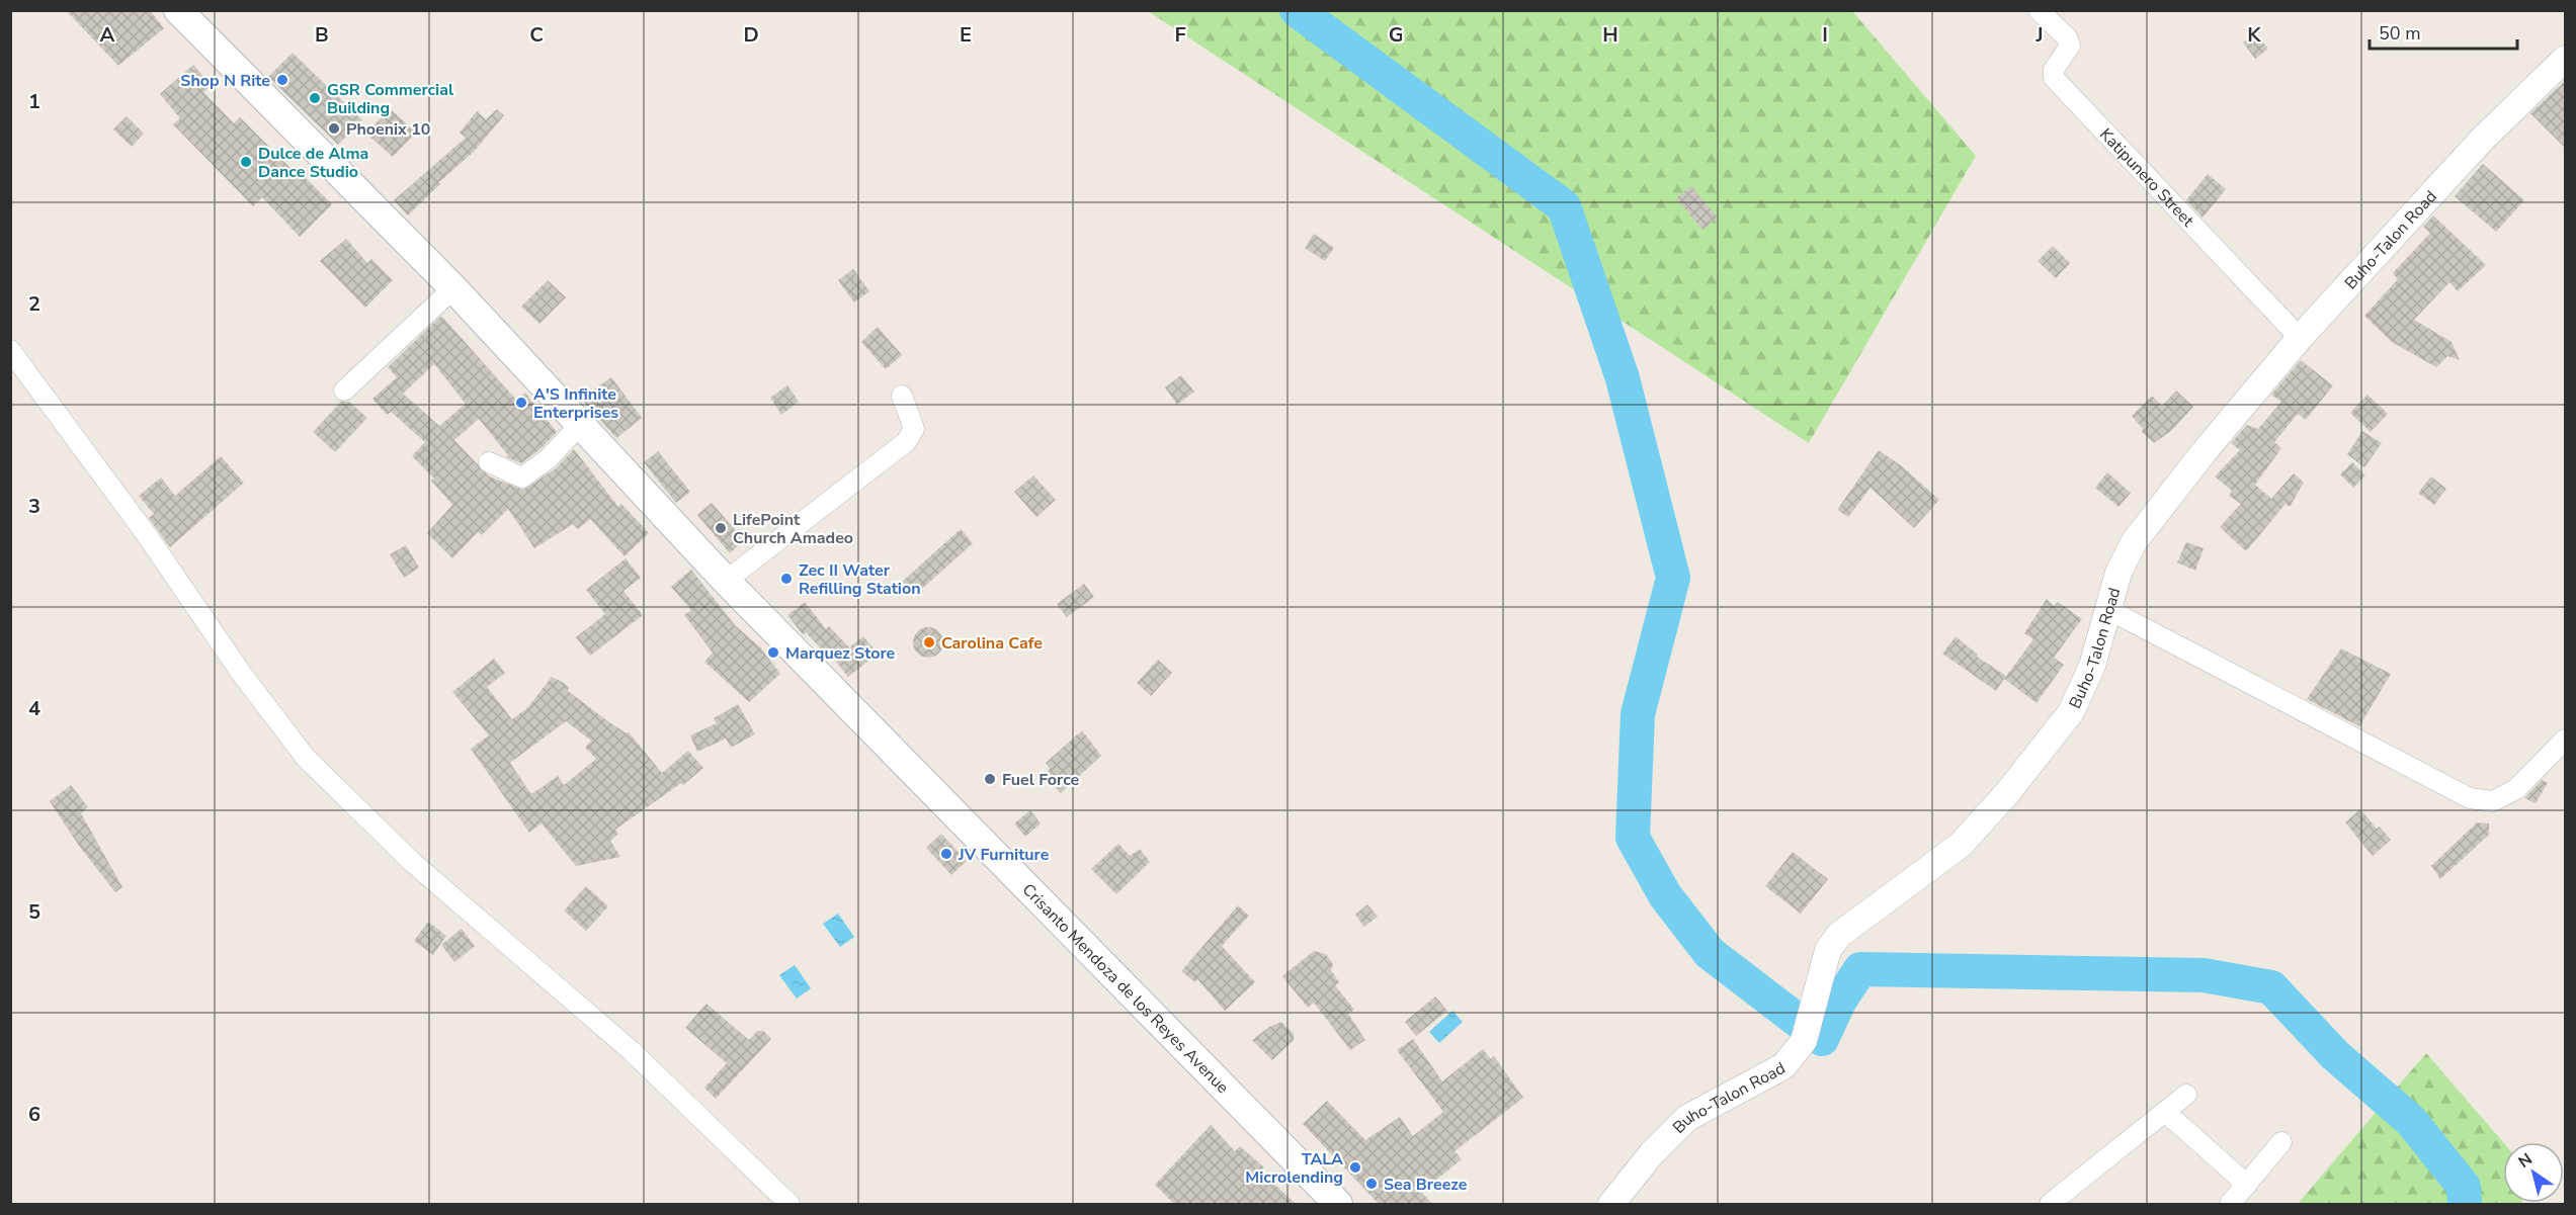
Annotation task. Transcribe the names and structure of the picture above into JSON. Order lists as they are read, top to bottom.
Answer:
{
  "streets": {
    "main road": ["Crisanto Mendoza de los Reyes Avenue"],
    "street": ["Katipunero Street", "Buho-Talon Road"]
  },
  "crossings": [
    ["Katipunero Street", "Buho-Talon Road"]
  ],
  "places": [
    "Shop N Rite",
    "GSR Commercial Building",
    "Phoenix 10",
    "Dulce de Alma Dance Studio",
    "A'S Infinite Enterprises",
    "LifePoint Church Amadeo",
    "Zec II Water Refilling Station",
    "Carolina Cafe",
    "Marquez Store",
    "Fuel Force",
    "JV Furniture",
    "TALA Microlending",
    "Sea Breeze"
  ],
  "scale_bar": "50 m",
  "north": "top left",
  "grid": {
    "columns": [
      "A",
      "B",
      "C",
      "D",
      "E",
      "F",
      "G",
      "H",
      "I",
      "J",
      "K"
    ],
    "rows": [
      "1",
      "2",
      "3",
      "4",
      "5",
      "6"
    ]
  }
}
